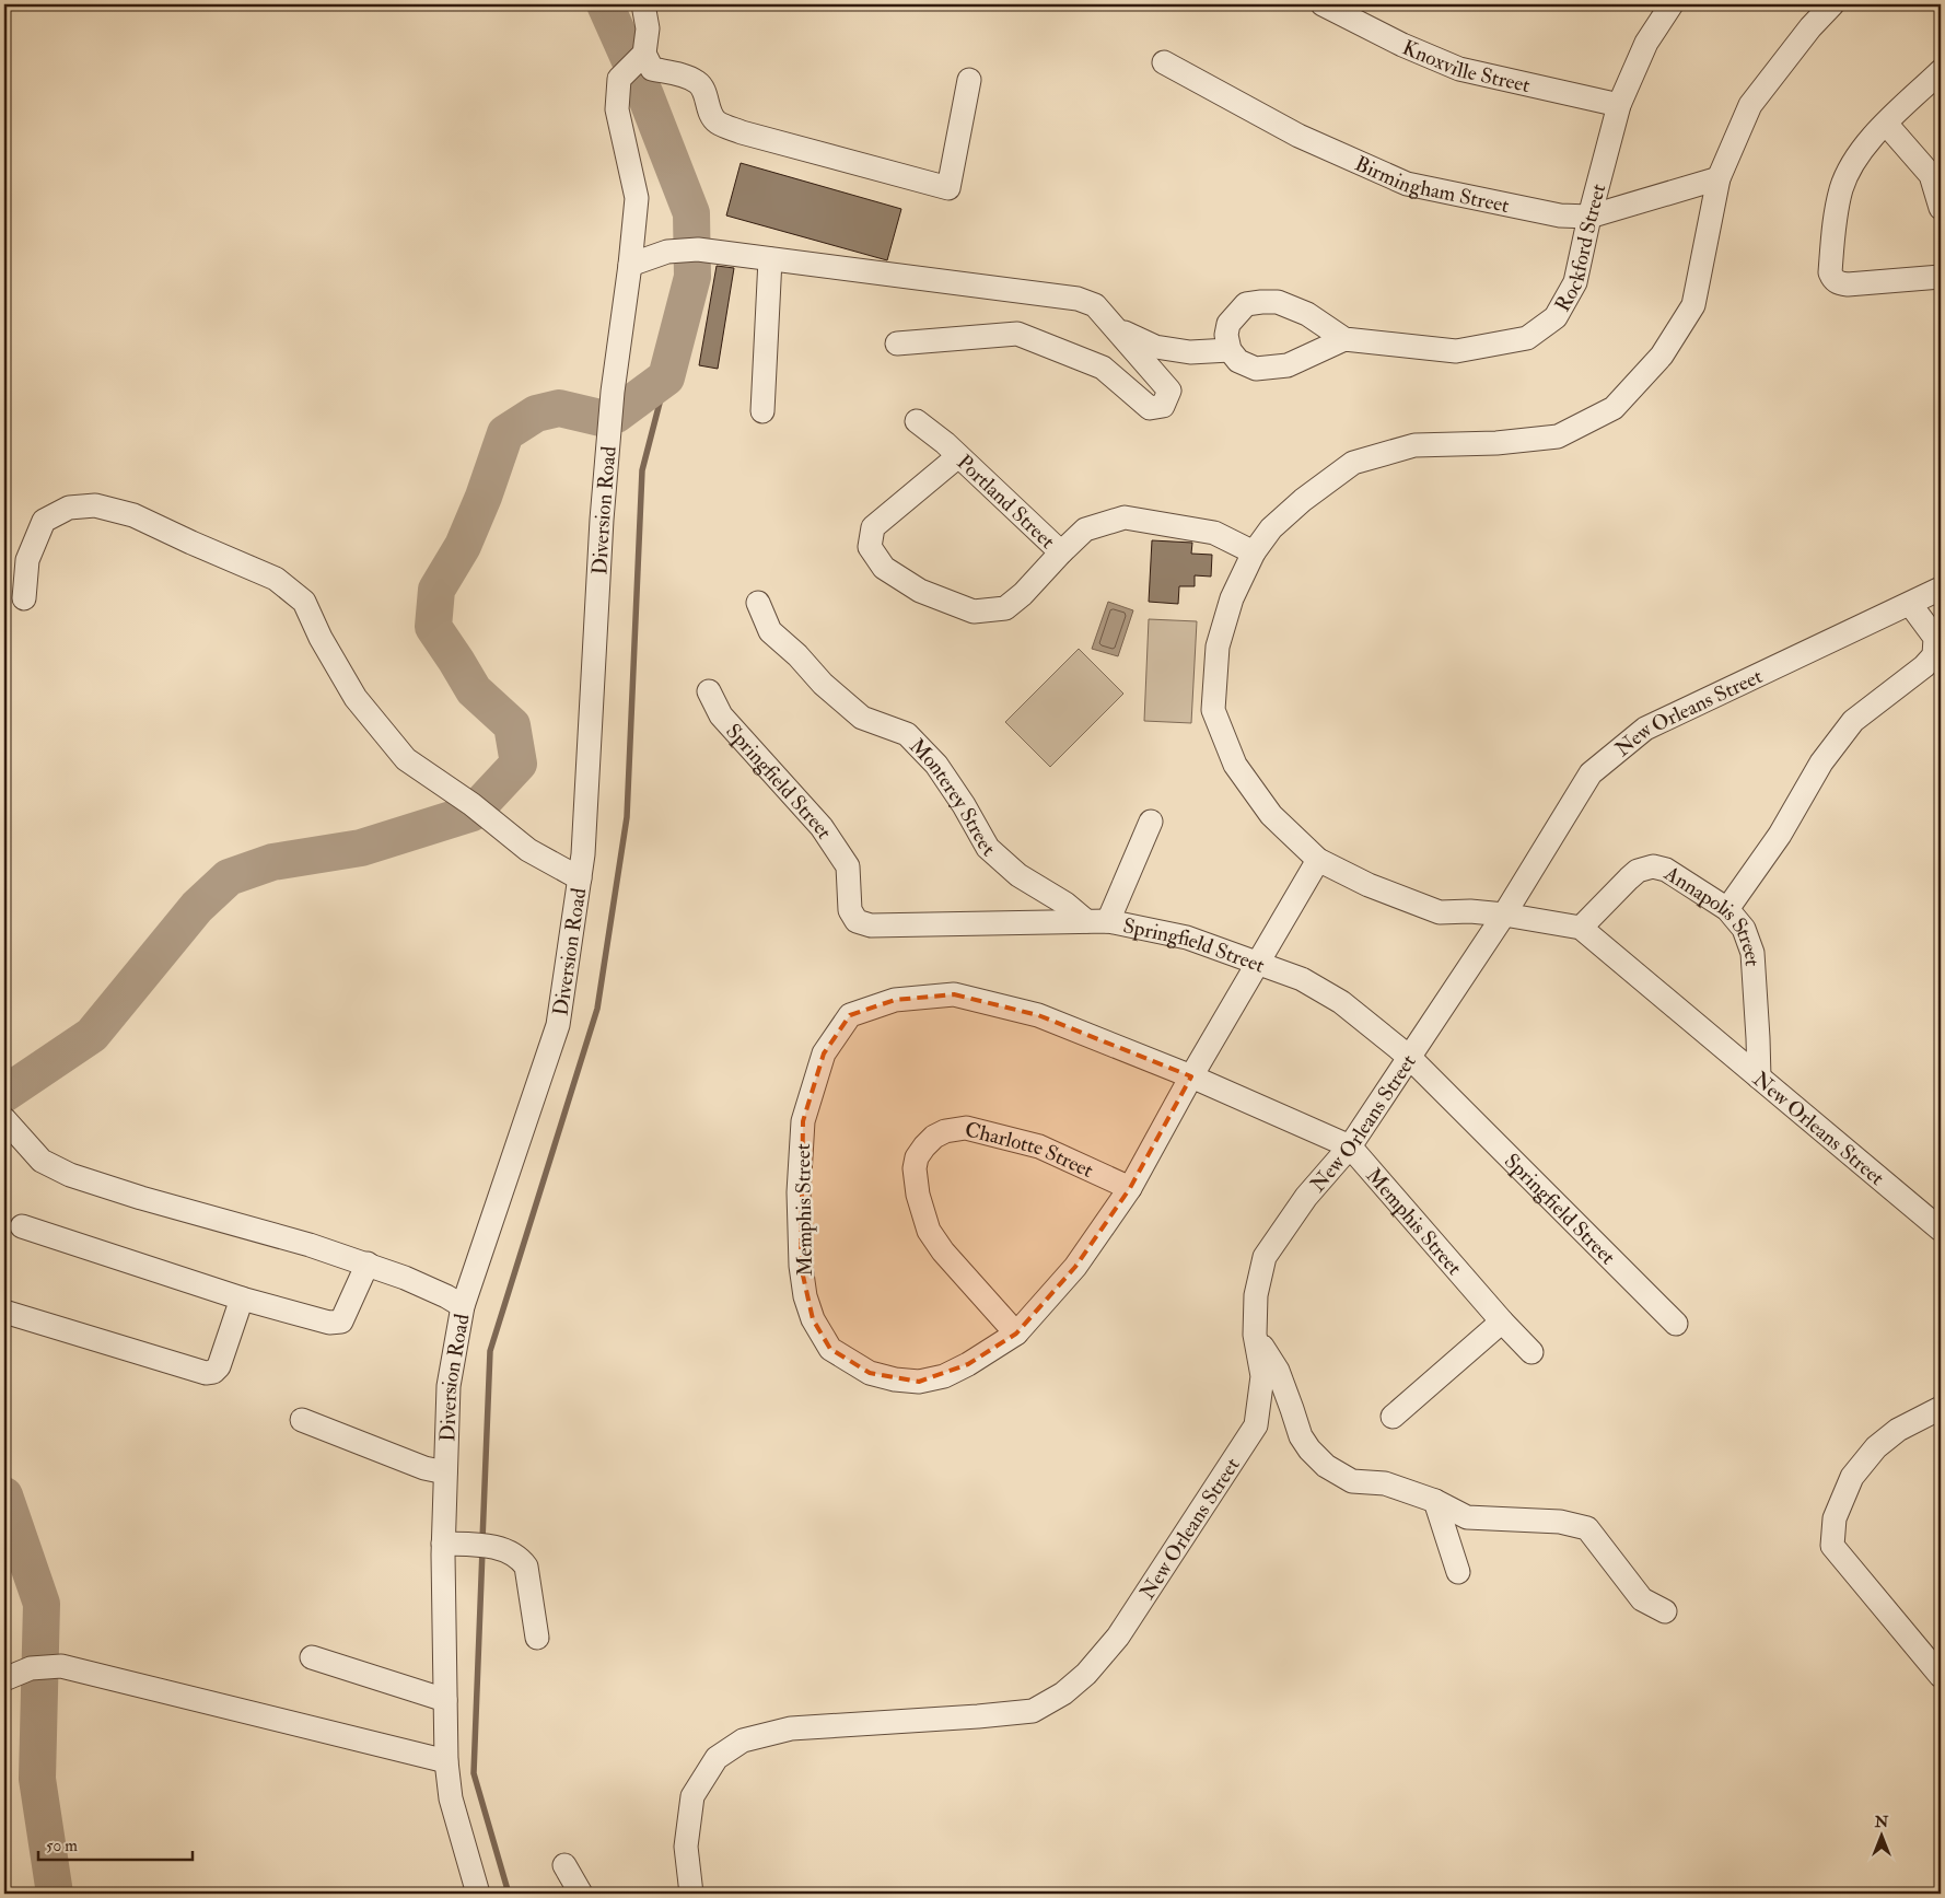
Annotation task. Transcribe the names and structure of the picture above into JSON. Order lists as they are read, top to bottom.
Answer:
{
  "streets": {
    "street": [
      "Knoxville Street",
      "Birmingham Street",
      "Rockford Street",
      "Portland Street",
      "Diversion Road",
      "New Orleans Street",
      "Springfield Street",
      "Monterey Street",
      "Annapolis Street",
      "Charlotte Street",
      "Memphis Street"
    ]
  },
  "crossings": [
    ["Knoxville Street", "Rockford Street"],
    ["Birmingham Street", "Rockford Street"],
    ["New Orleans Street", "Springfield Street"],
    ["New Orleans Street", "Annapolis Street"],
    ["New Orleans Street", "Memphis Street"],
    ["Springfield Street", "Monterey Street"],
    ["Charlotte Street", "Memphis Street"]
  ],
  "scale_bar": "50 m",
  "north": "top"
}
